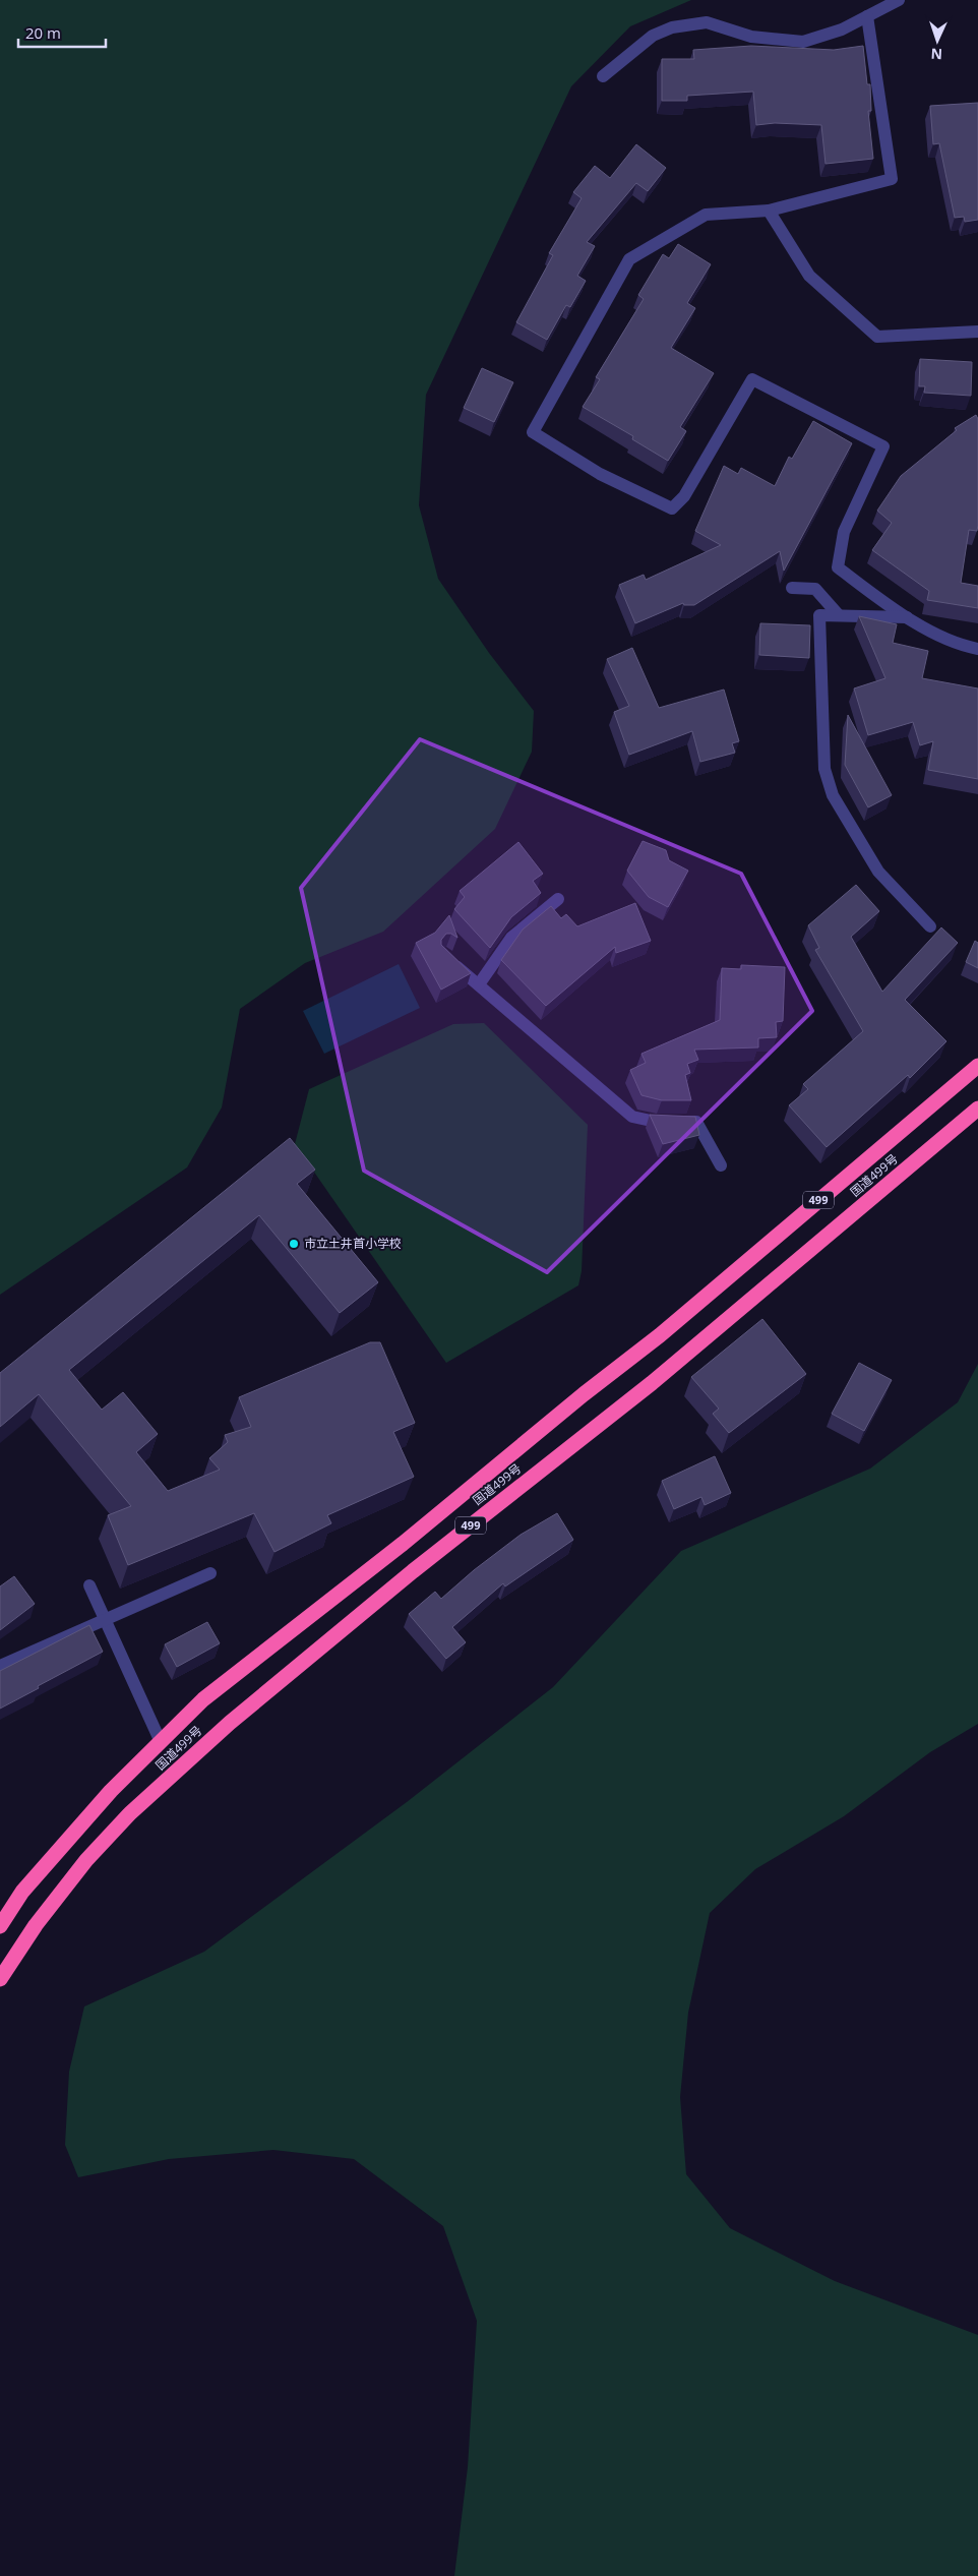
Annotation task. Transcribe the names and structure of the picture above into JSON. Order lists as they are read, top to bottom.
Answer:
{
  "streets": {
    "highway": ["国道499号", "499"]
  },
  "places": ["市立土井首小学校"],
  "scale_bar": "20 m",
  "north": "bottom"
}
